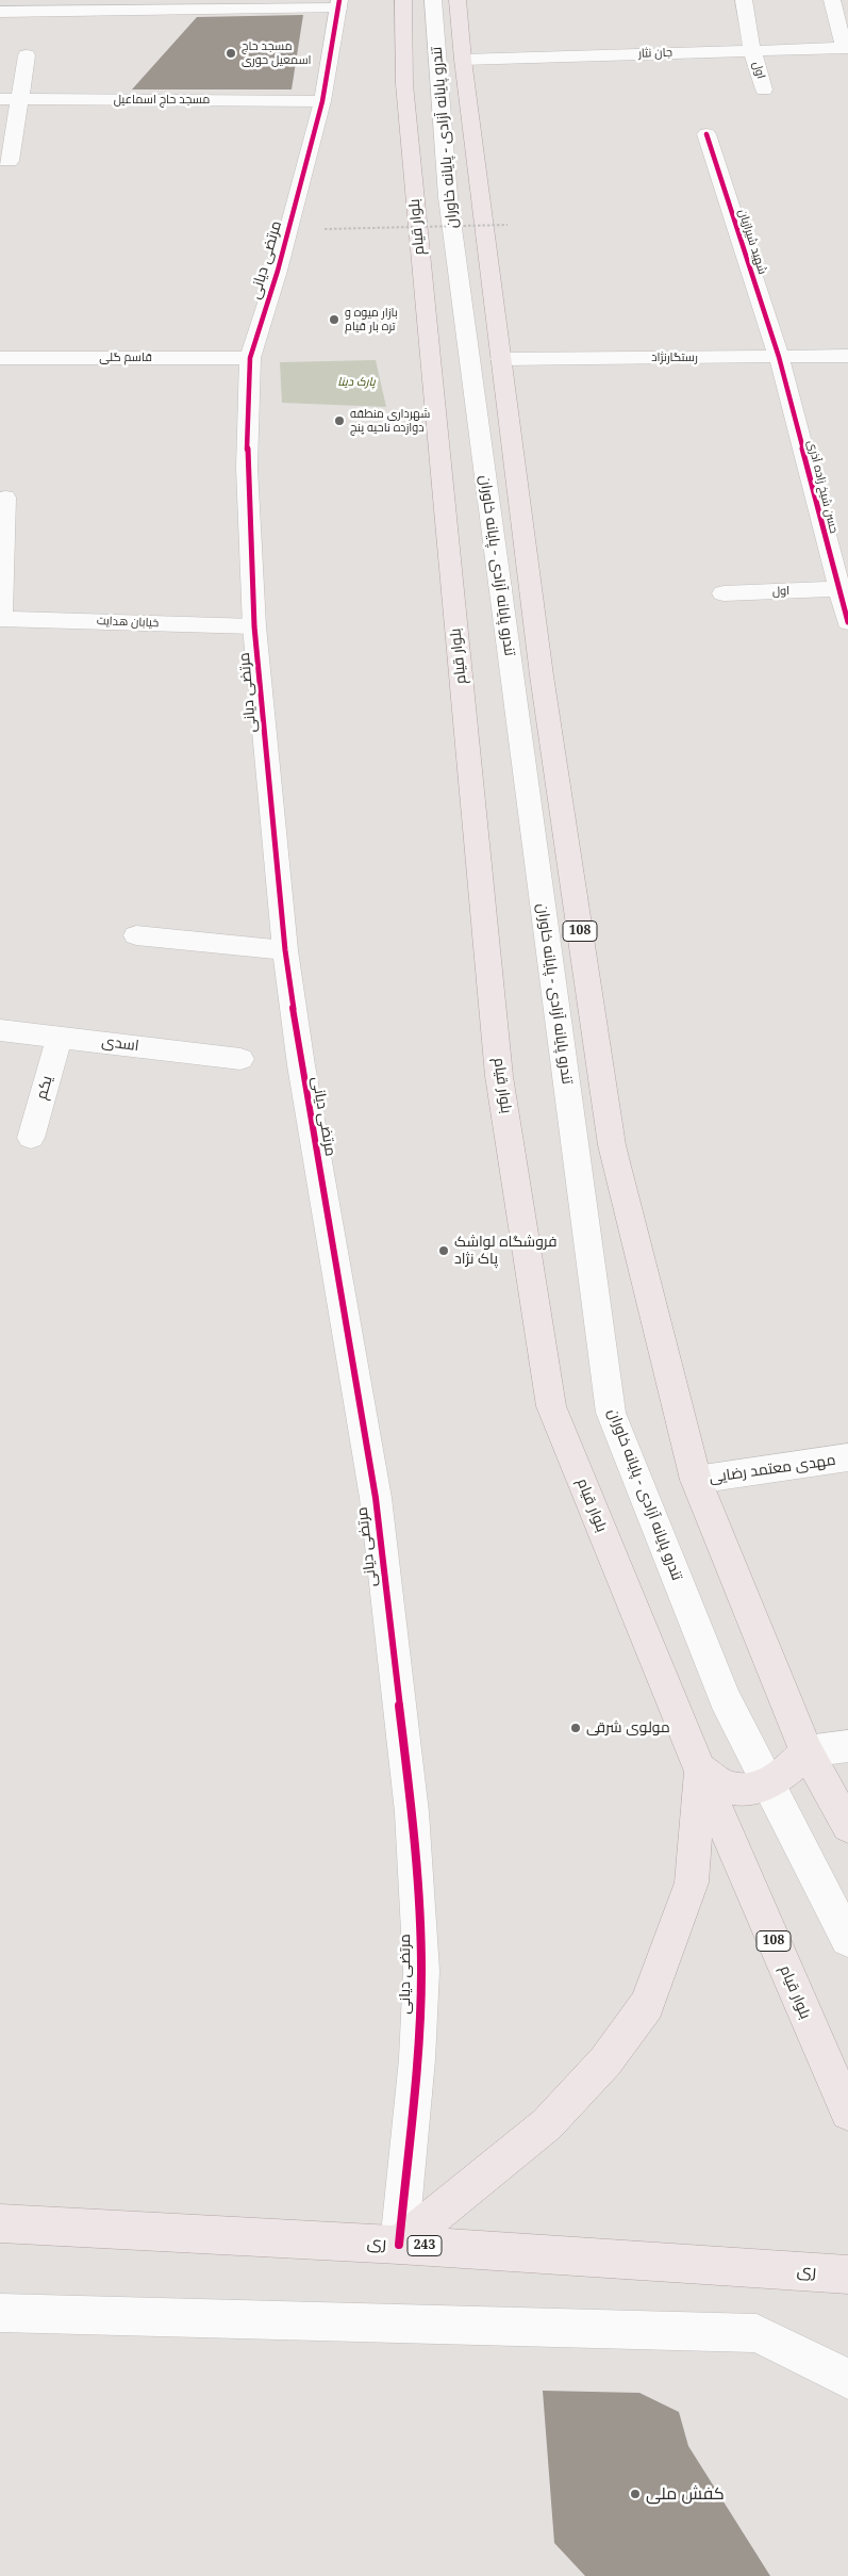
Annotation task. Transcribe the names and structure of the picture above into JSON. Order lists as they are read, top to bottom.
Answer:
{
  "streets": {
    "main road": [
      "بلوار قیام",
      "108",
      "ری",
      "243"
    ],
    "street": [
      "جان نثار",
      "اول",
      "مسجد حاج اسماعیل",
      "تندرو پایانه آزادی - پایانه خاوران",
      "شهید شیرازیان",
      "مرتضی دیانی",
      "قاسم گلی",
      "رستگارنژاد",
      "حسن شیخ زاده آذری",
      "خیابان‌ هدایت",
      "اسدی",
      "یکم",
      "مهدی معتمد رضایی"
    ]
  },
  "crossings": [
    ["جان نثار", "اول"],
    ["جان نثار", "108"],
    ["اول", "حسن شیخ زاده آذری"],
    ["مسجد حاج اسماعیل", "مرتضی دیانی"],
    ["شهید شیرازیان", "رستگارنژاد"],
    ["شهید شیرازیان", "حسن شیخ زاده آذری"],
    ["مرتضی دیانی", "قاسم گلی"],
    ["مرتضی دیانی", "خیابان‌ هدایت"],
    ["مرتضی دیانی", "ری"],
    ["رستگارنژاد", "حسن شیخ زاده آذری"],
    ["رستگارنژاد", "108"],
    ["108", "مهدی معتمد رضایی"],
    ["اسدی", "یکم"]
  ],
  "parks": ["پارک دینا"],
  "places": [
    "مسجد حاج اسمعیل حوری",
    "بازار میوه و تره بار قیام",
    "شهرداری منطقه دوازده ناحیه پنج",
    "فروشگاه لواشک پاک نژاد",
    "مولوی شرقی",
    "کفش ملی"
  ]
}
